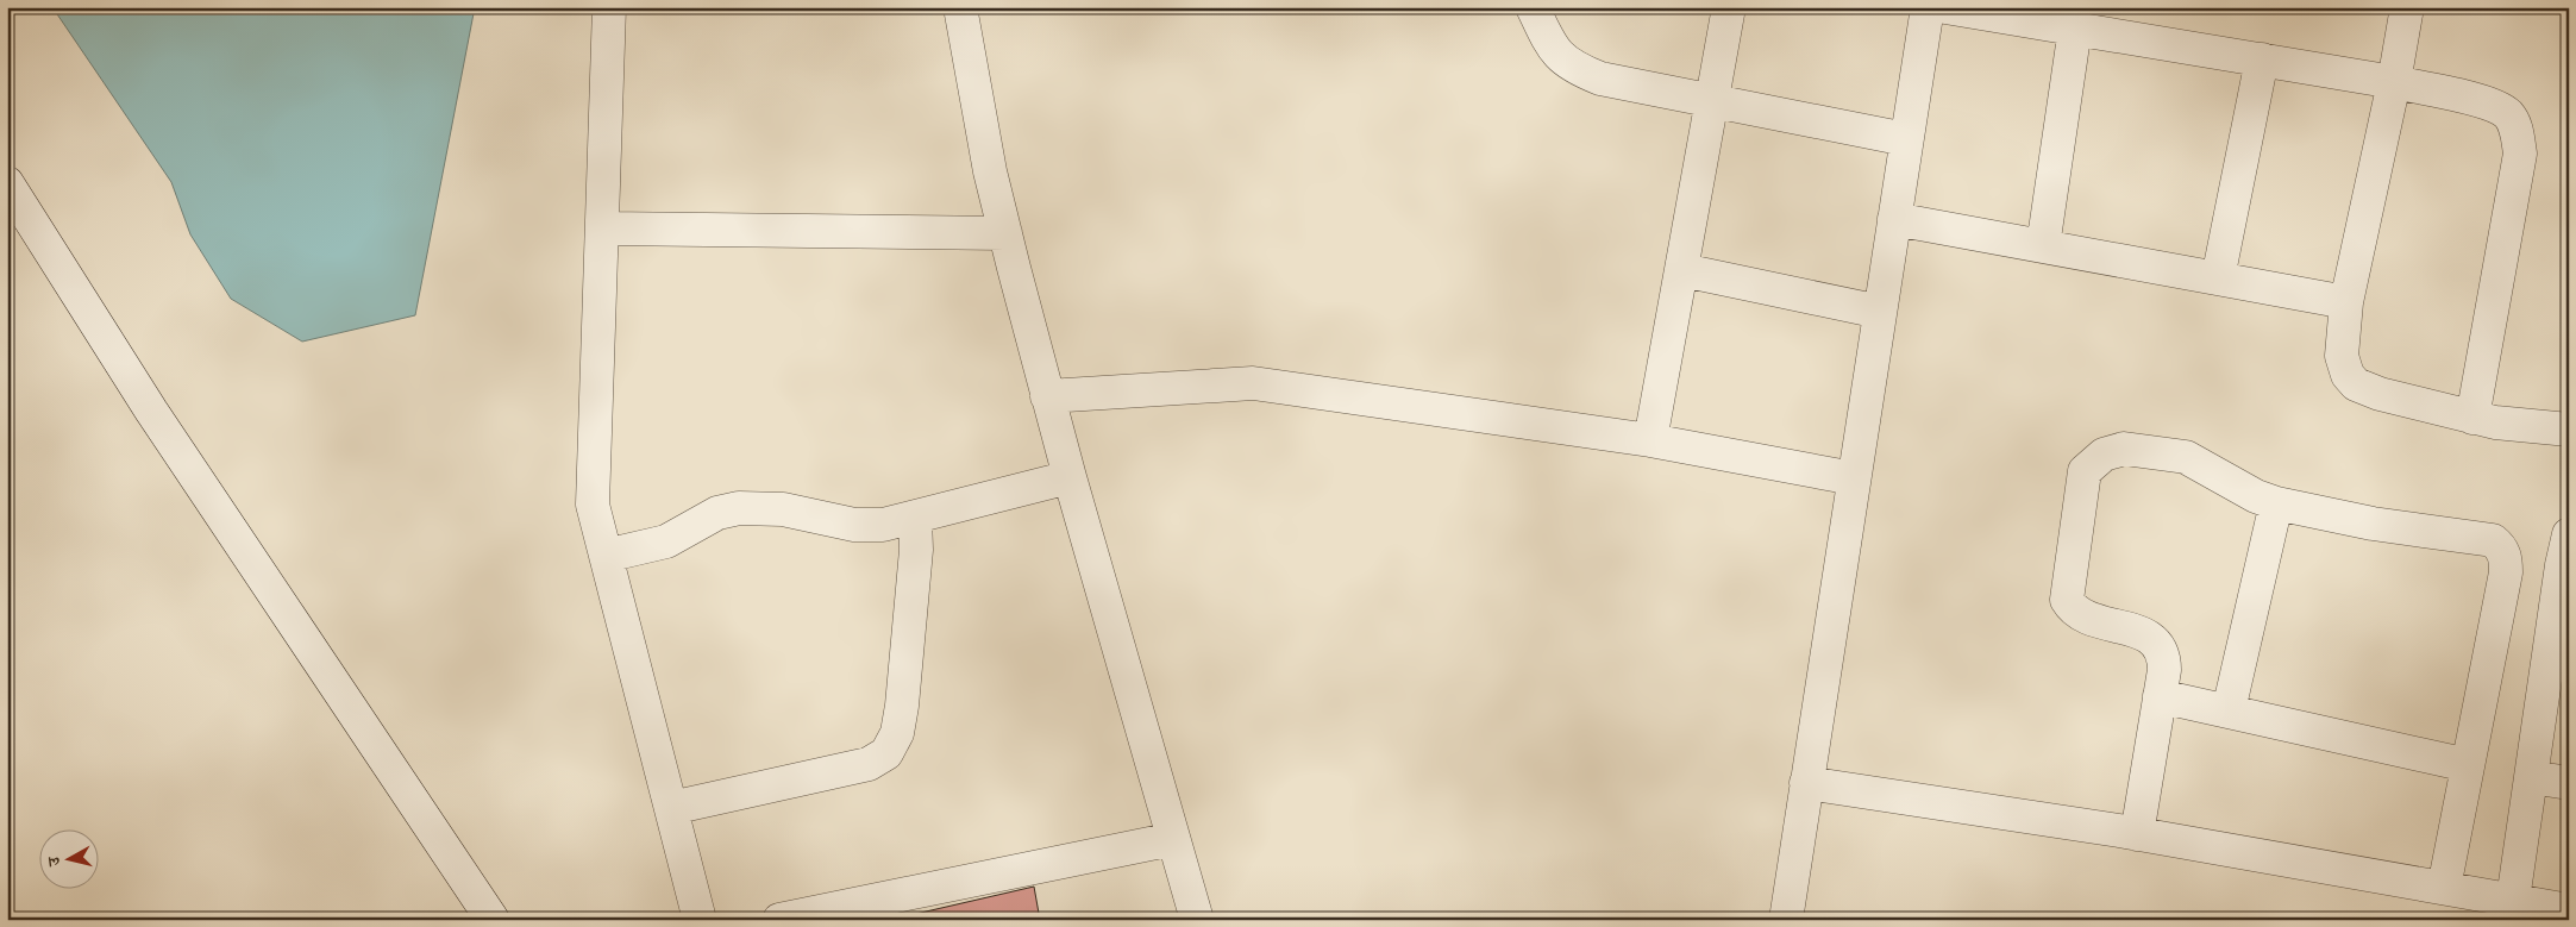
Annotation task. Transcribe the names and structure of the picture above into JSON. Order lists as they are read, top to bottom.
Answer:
{
  "north": "left"
}
